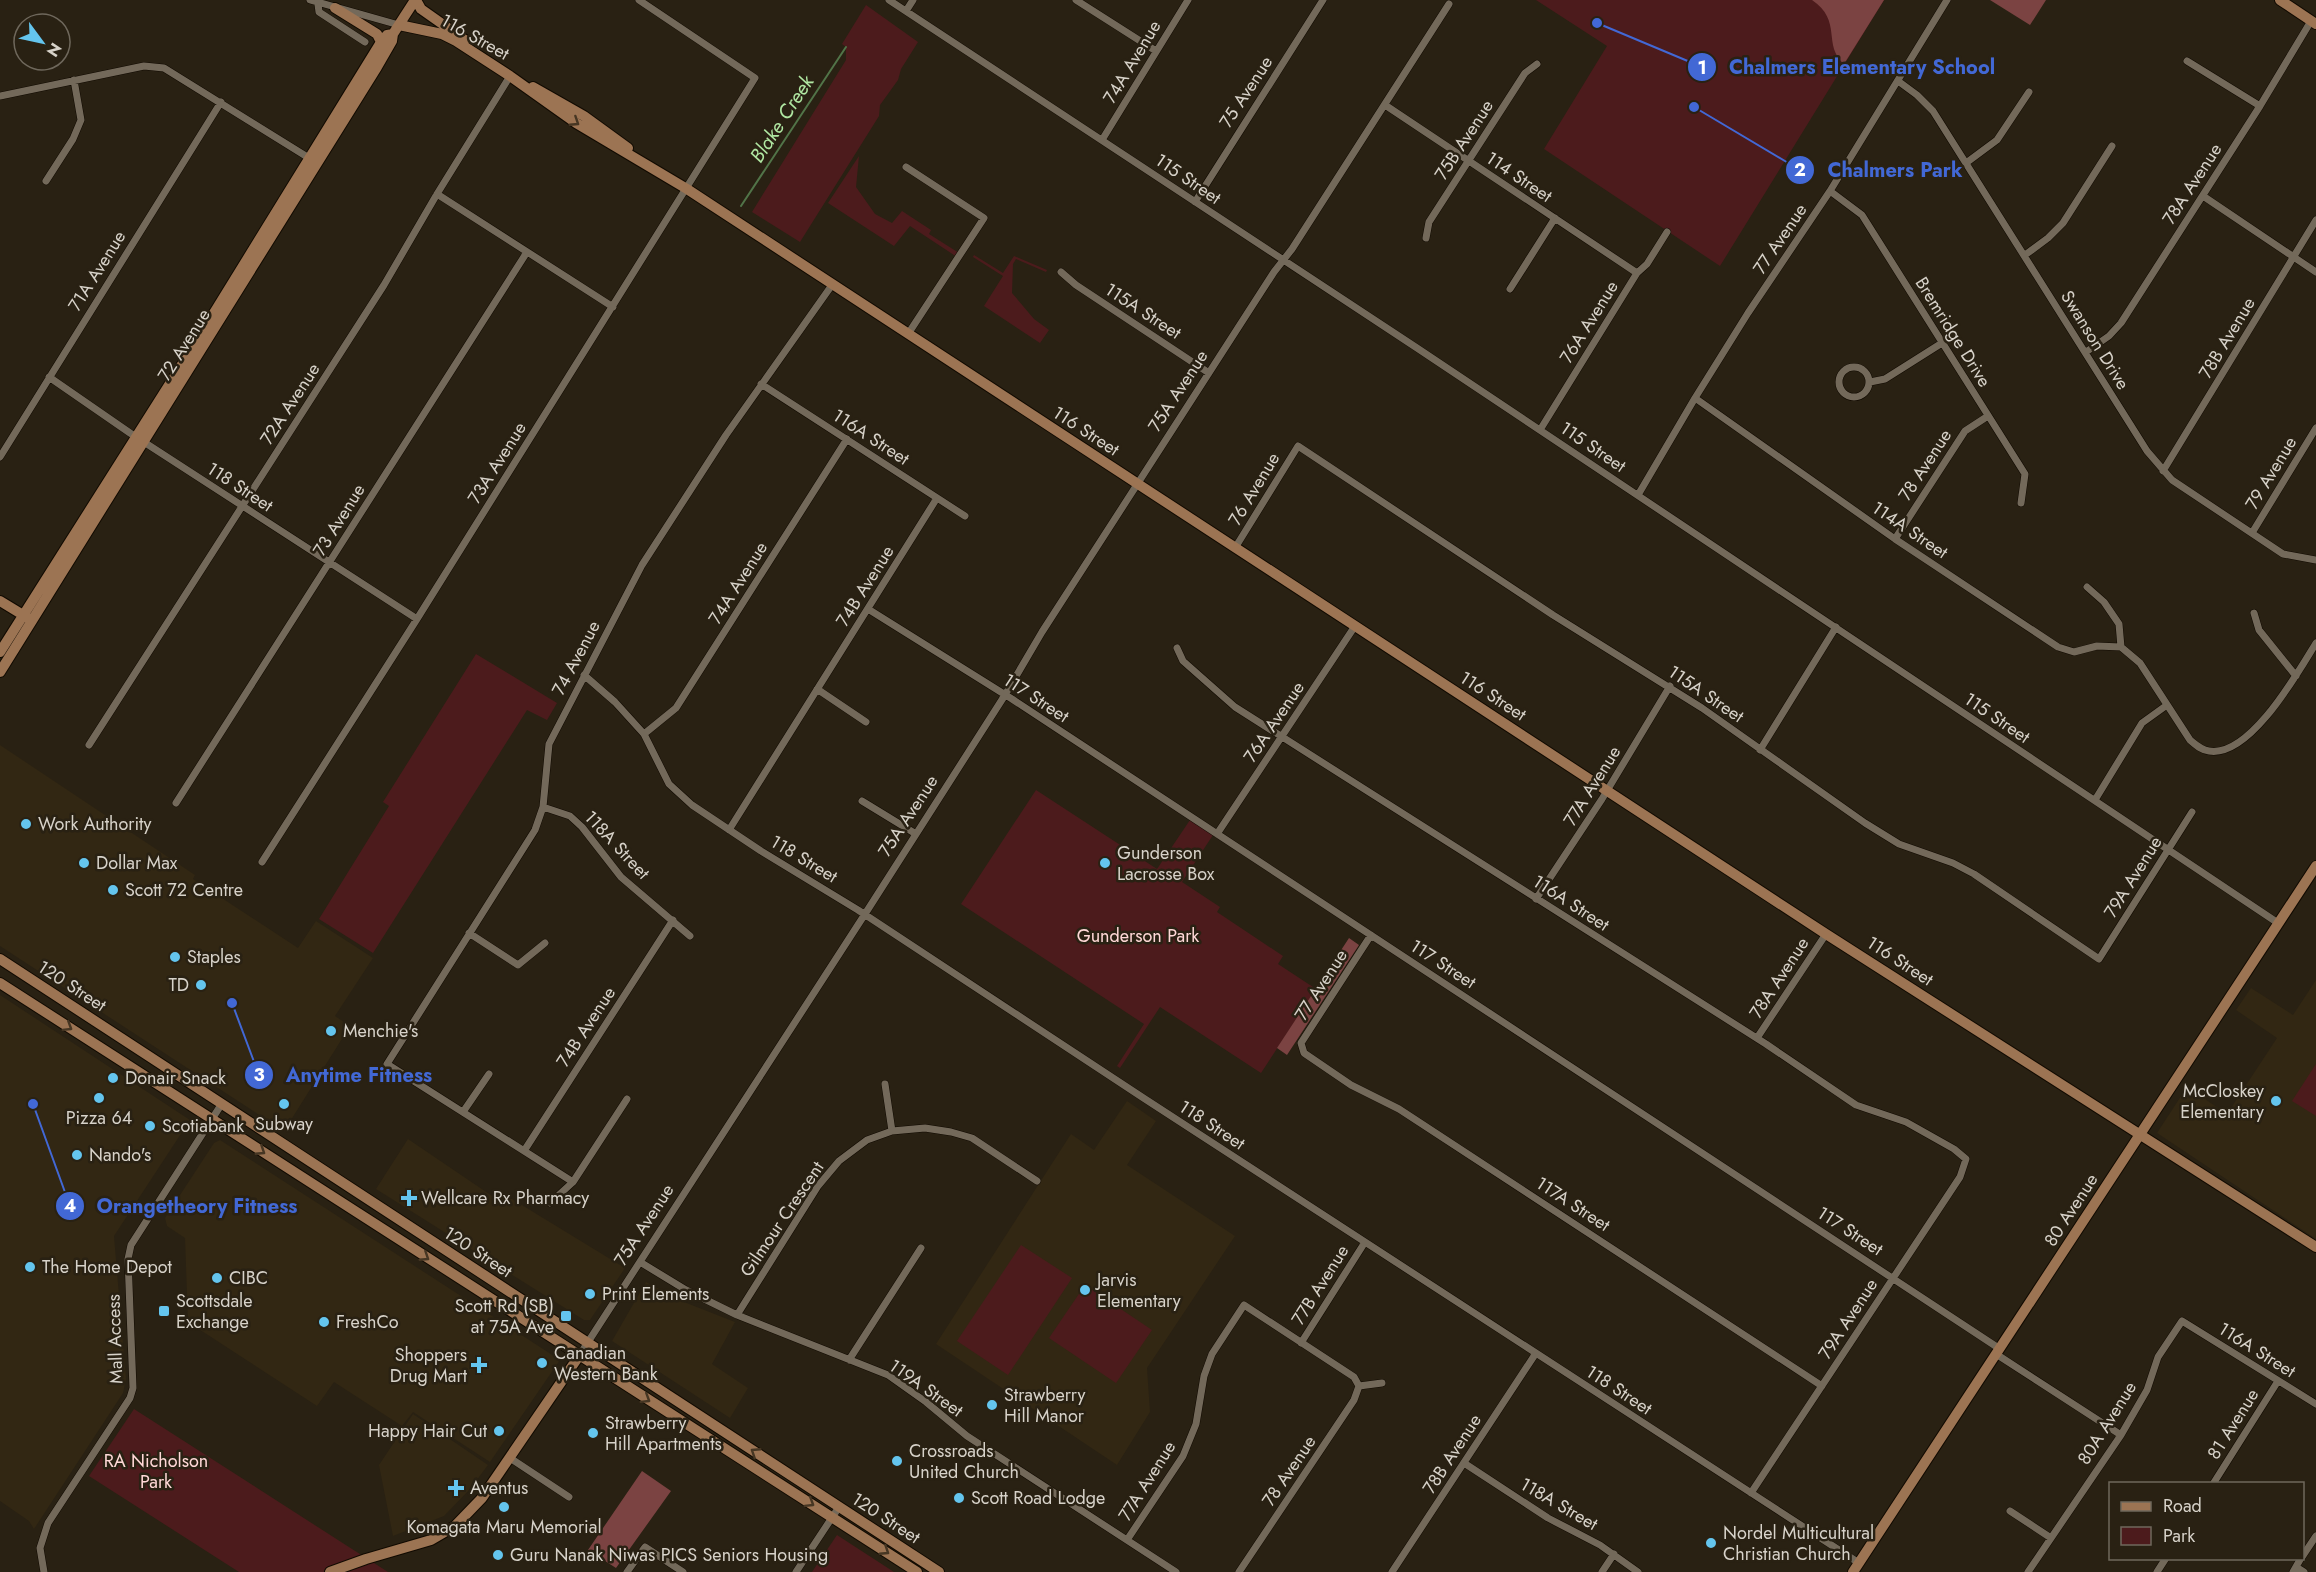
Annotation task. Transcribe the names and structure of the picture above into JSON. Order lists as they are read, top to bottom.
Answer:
{
  "streets": {
    "main road": [
      "116 Street",
      "72 Avenue",
      "75A Avenue",
      "120 Street",
      "80 Avenue"
    ],
    "street": [
      "74A Avenue",
      "75 Avenue",
      "75B Avenue",
      "114 Street",
      "115 Street",
      "78A Avenue",
      "77 Avenue",
      "71A Avenue",
      "115A Street",
      "76A Avenue",
      "Bremridge Drive",
      "78B Avenue",
      "Swanson Drive",
      "72A Avenue",
      "116A Street",
      "73A Avenue",
      "78 Avenue",
      "79 Avenue",
      "118 Street",
      "76 Avenue",
      "73 Avenue",
      "114A Street",
      "74B Avenue",
      "74 Avenue",
      "117 Street",
      "77A Avenue",
      "118A Street",
      "79A Avenue",
      "117A Street",
      "Gilmour Crescent",
      "77B Avenue",
      "Mall Access",
      "119A Street",
      "80A Avenue",
      "81 Avenue"
    ]
  },
  "crossings": [
    ["116 Street", "78A Avenue"],
    ["116 Street", "76A Avenue"],
    ["116 Street", "72 Avenue"],
    ["116 Street", "75A Avenue"],
    ["116 Street", "72A Avenue"],
    ["116 Street", "73A Avenue"],
    ["116 Street", "76 Avenue"],
    ["116 Street", "74 Avenue"],
    ["116 Street", "77A Avenue"],
    ["116 Street", "80 Avenue"],
    ["74A Avenue", "115 Street"],
    ["74A Avenue", "116A Street"],
    ["74A Avenue", "118 Street"],
    ["75 Avenue", "115 Street"],
    ["75B Avenue", "114 Street"],
    ["114 Street", "76A Avenue"],
    ["114 Street", "75A Avenue"],
    ["115 Street", "77 Avenue"],
    ["115 Street", "76A Avenue"],
    ["115 Street", "75A Avenue"],
    ["115 Street", "79A Avenue"],
    ["115 Street", "80 Avenue"],
    ["78A Avenue", "Swanson Drive"],
    ["78A Avenue", "116A Street"],
    ["77 Avenue", "Bremridge Drive"],
    ["77 Avenue", "Swanson Drive"],
    ["77 Avenue", "114A Street"],
    ["77 Avenue", "117 Street"],
    ["77 Avenue", "117A Street"],
    ["71A Avenue", "118 Street"],
    ["115A Street", "75A Avenue"],
    ["115A Street", "76 Avenue"],
    ["115A Street", "77A Avenue"],
    ["115A Street", "79A Avenue"],
    ["76A Avenue", "116A Street"],
    ["76A Avenue", "117 Street"],
    ["Bremridge Drive", "78 Avenue"],
    ["78B Avenue", "Swanson Drive"],
    ["78B Avenue", "118 Street"],
    ["78B Avenue", "118A Street"],
    ["Swanson Drive", "79 Avenue"],
    ["72 Avenue", "118 Street"],
    ["75A Avenue", "118 Street"],
    ["75A Avenue", "117 Street"],
    ["75A Avenue", "120 Street"],
    ["75A Avenue", "119A Street"],
    ["72A Avenue", "118 Street"],
    ["116A Street", "74B Avenue"],
    ["116A Street", "74 Avenue"],
    ["116A Street", "77A Avenue"],
    ["116A Street", "79A Avenue"],
    ["116A Street", "80A Avenue"],
    ["116A Street", "81 Avenue"],
    ["73A Avenue", "118 Street"],
    ["78 Avenue", "114A Street"],
    ["118 Street", "73 Avenue"],
    ["118 Street", "74B Avenue"],
    ["118 Street", "74 Avenue"],
    ["118 Street", "79A Avenue"],
    ["118 Street", "80 Avenue"],
    ["118 Street", "77B Avenue"],
    ["74B Avenue", "117 Street"],
    ["74B Avenue", "118A Street"],
    ["74 Avenue", "118A Street"],
    ["117 Street", "79A Avenue"],
    ["117 Street", "80 Avenue"],
    ["117 Street", "80A Avenue"],
    ["77A Avenue", "77B Avenue"],
    ["77A Avenue", "119A Street"],
    ["79A Avenue", "117A Street"],
    ["120 Street", "Mall Access"],
    ["Gilmour Crescent", "119A Street"]
  ],
  "water": ["Blake Creek"],
  "parks": ["Gunderson Park", "RA Nicholson Park"],
  "places": {
    "other": [
      "Chalmers Elementary School",
      "Chalmers Park",
      "Work Authority",
      "Dollar Max",
      "Gunderson Lacrosse Box",
      "Scott 72 Centre",
      "Staples",
      "TD",
      "Anytime Fitness",
      "Menchie's",
      "Donair Snack",
      "Pizza 64",
      "McCloskey Elementary",
      "Orangetheory Fitness",
      "Subway",
      "Scotiabank",
      "Nando's",
      "The Home Depot",
      "CIBC",
      "Jarvis Elementary",
      "Print Elements",
      "FreshCo",
      "Canadian Western Bank",
      "Strawberry Hill Manor",
      "Happy Hair Cut",
      "Strawberry Hill Apartments",
      "Crossroads United Church",
      "Scott Road Lodge",
      "Komagata Maru Memorial",
      "Nordel Multicultural Christian Church",
      "Guru Nanak Niwas PICS Seniors Housing"
    ],
    "health": ["Wellcare Rx Pharmacy", "Shoppers Drug Mart", "Aventus"],
    "transit": ["Scottsdale Exchange", "Scott Rd (SB) at 75A Ave"]
  },
  "legend": ["Road", "Park"],
  "north": "bottom right"
}
